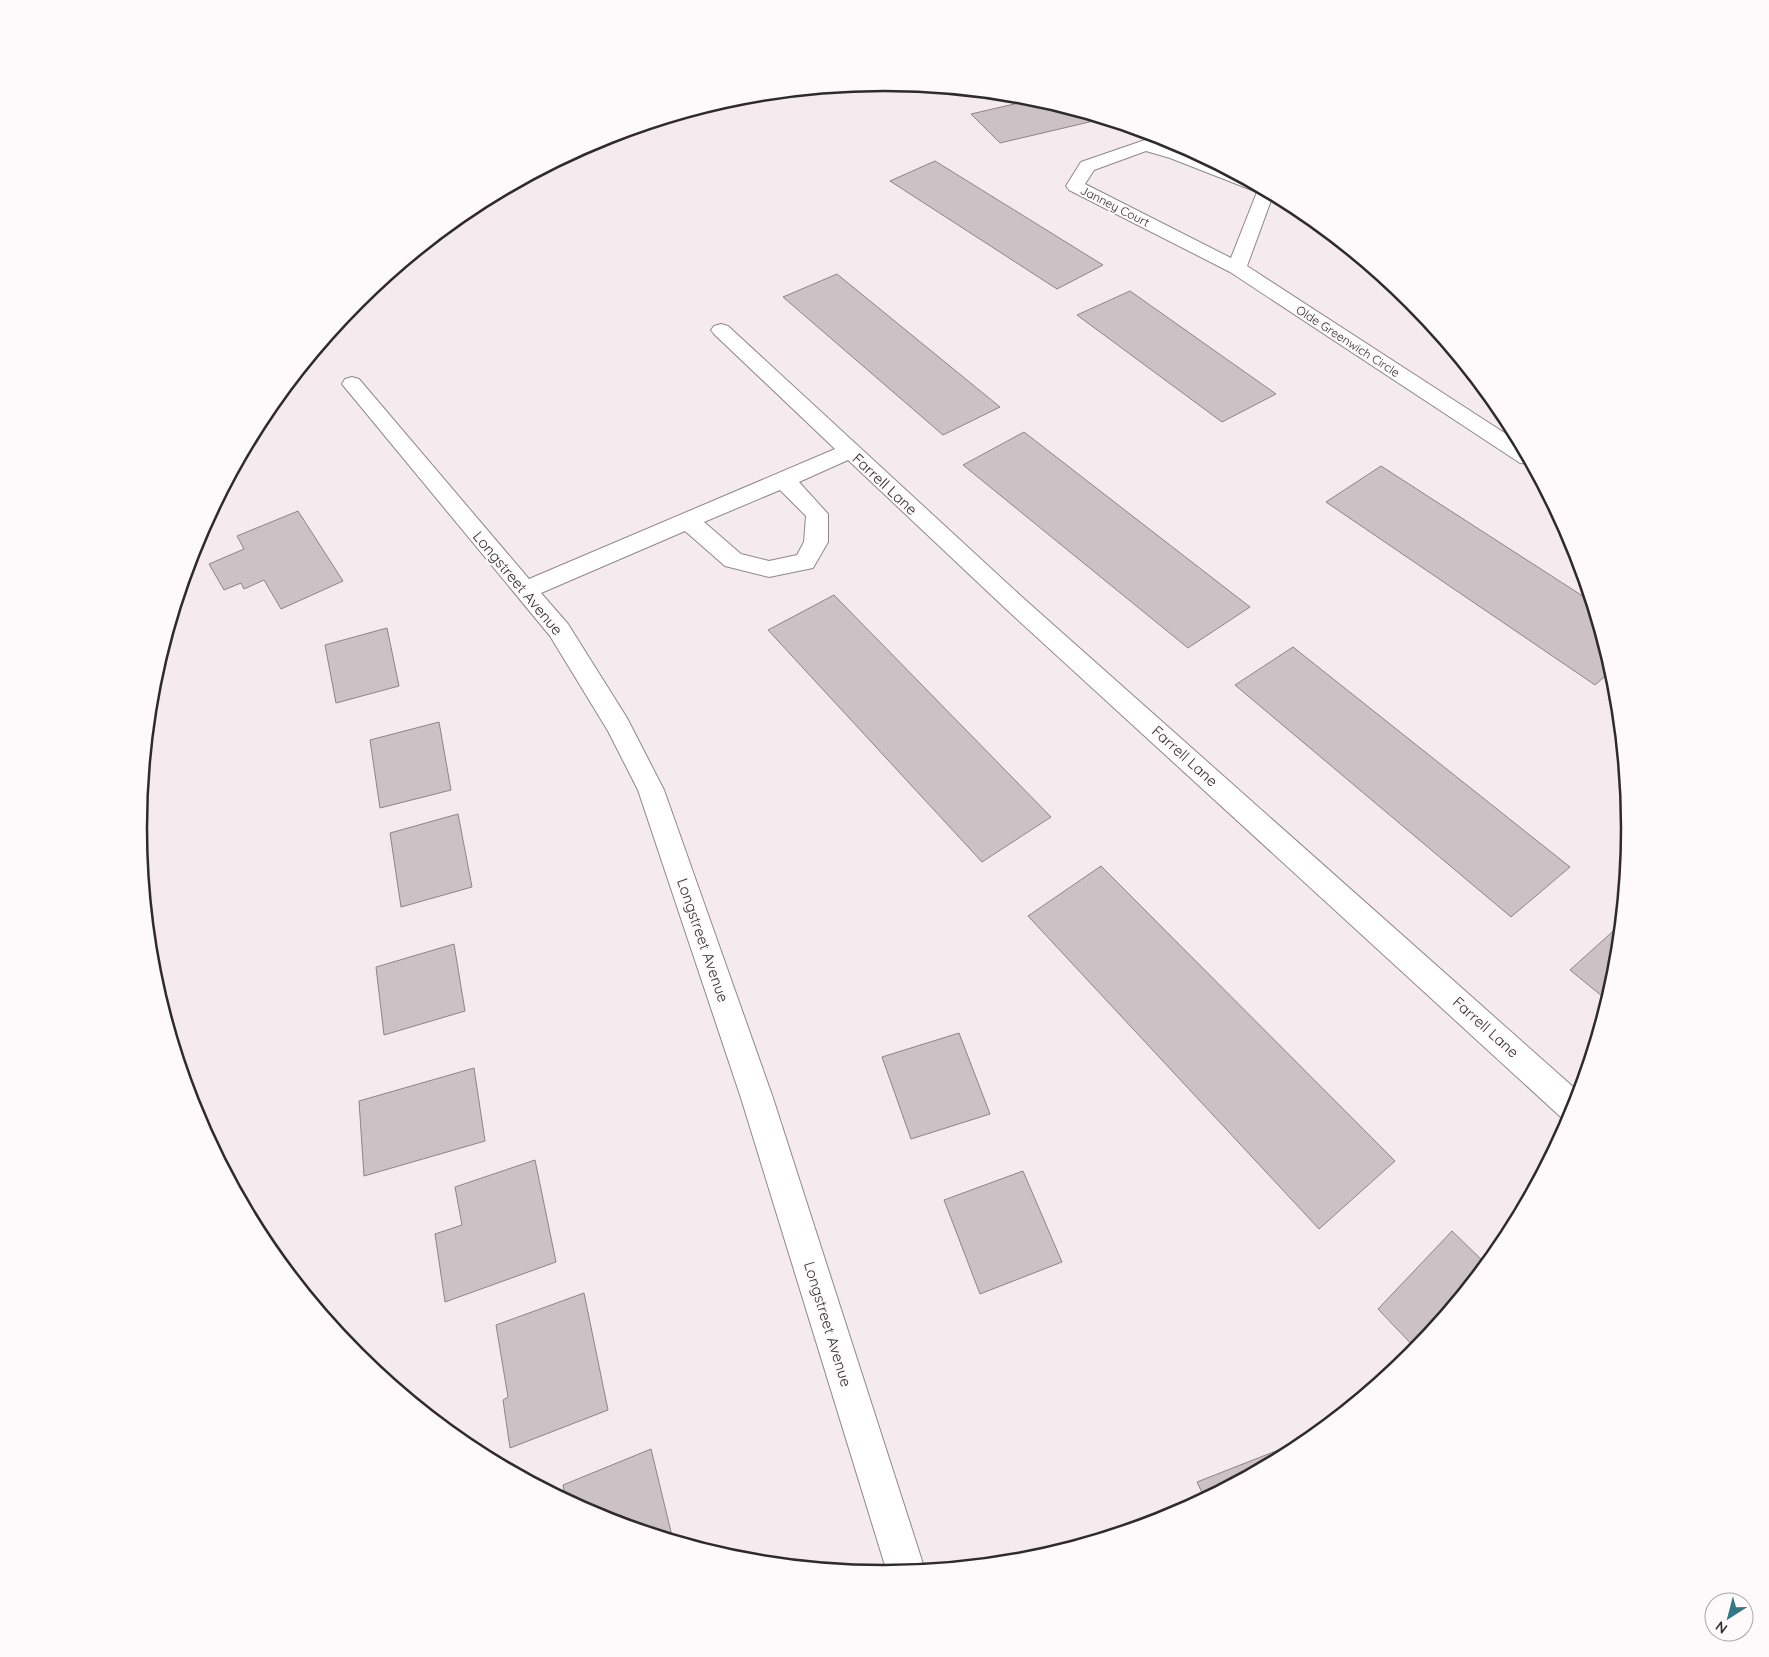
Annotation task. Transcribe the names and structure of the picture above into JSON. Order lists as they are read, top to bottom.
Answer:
{
  "streets": {
    "street": [
      "Janney Court",
      "Olde Greenwich Circle",
      "Farrell Lane",
      "Longstreet Avenue"
    ]
  },
  "crossings": [
    ["Janney Court", "Olde Greenwich Circle"],
    ["Farrell Lane", "Longstreet Avenue"]
  ],
  "north": "bottom left"
}
